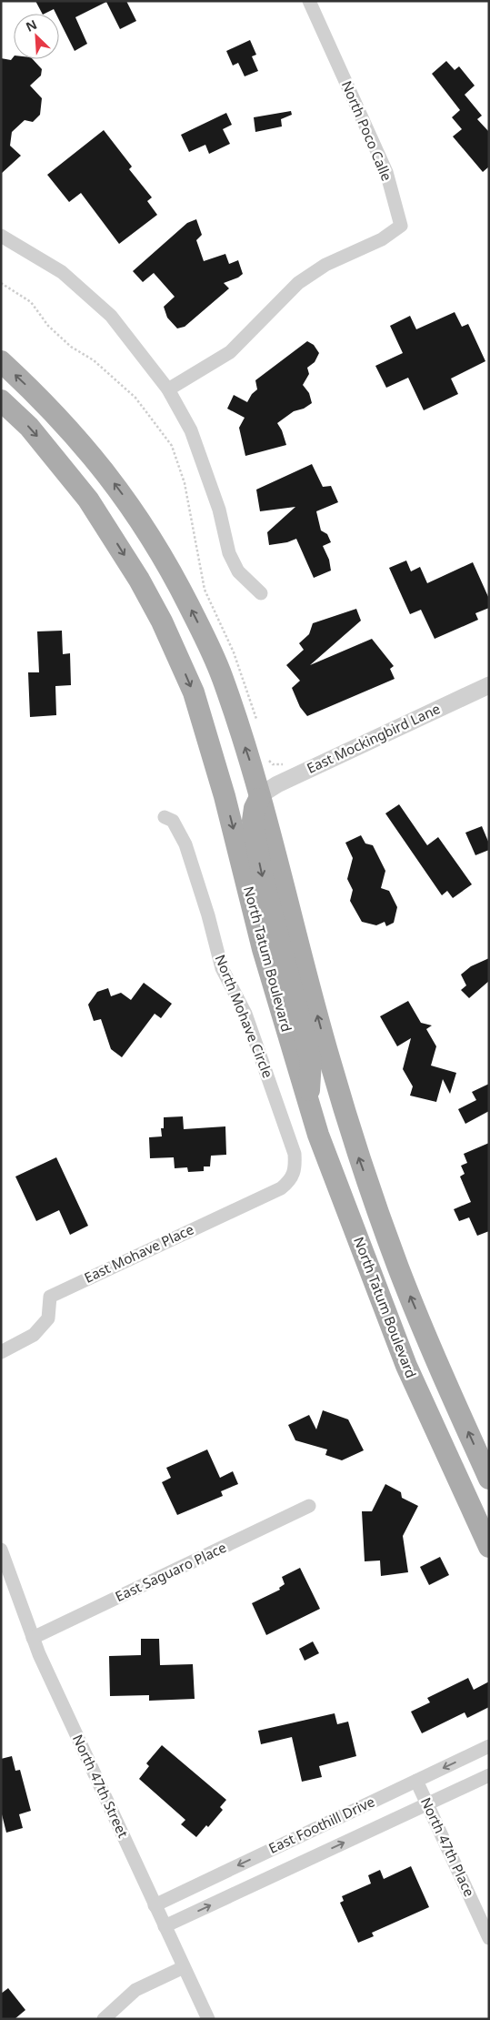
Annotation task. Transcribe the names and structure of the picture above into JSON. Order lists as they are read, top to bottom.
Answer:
{
  "streets": {
    "main road": ["North Tatum Boulevard"],
    "street": [
      "North Poco Calle",
      "East Mockingbird Lane",
      "North Mohave Circle",
      "East Mohave Place",
      "East Saguaro Place",
      "North 47th Street",
      "East Foothill Drive",
      "North 47th Place"
    ]
  },
  "crossings": [
    ["East Mockingbird Lane", "North Tatum Boulevard"],
    ["North Mohave Circle", "East Mohave Place"],
    ["East Saguaro Place", "North 47th Street"],
    ["North 47th Street", "East Foothill Drive"],
    ["East Foothill Drive", "North 47th Place"]
  ],
  "north": "top left"
}
